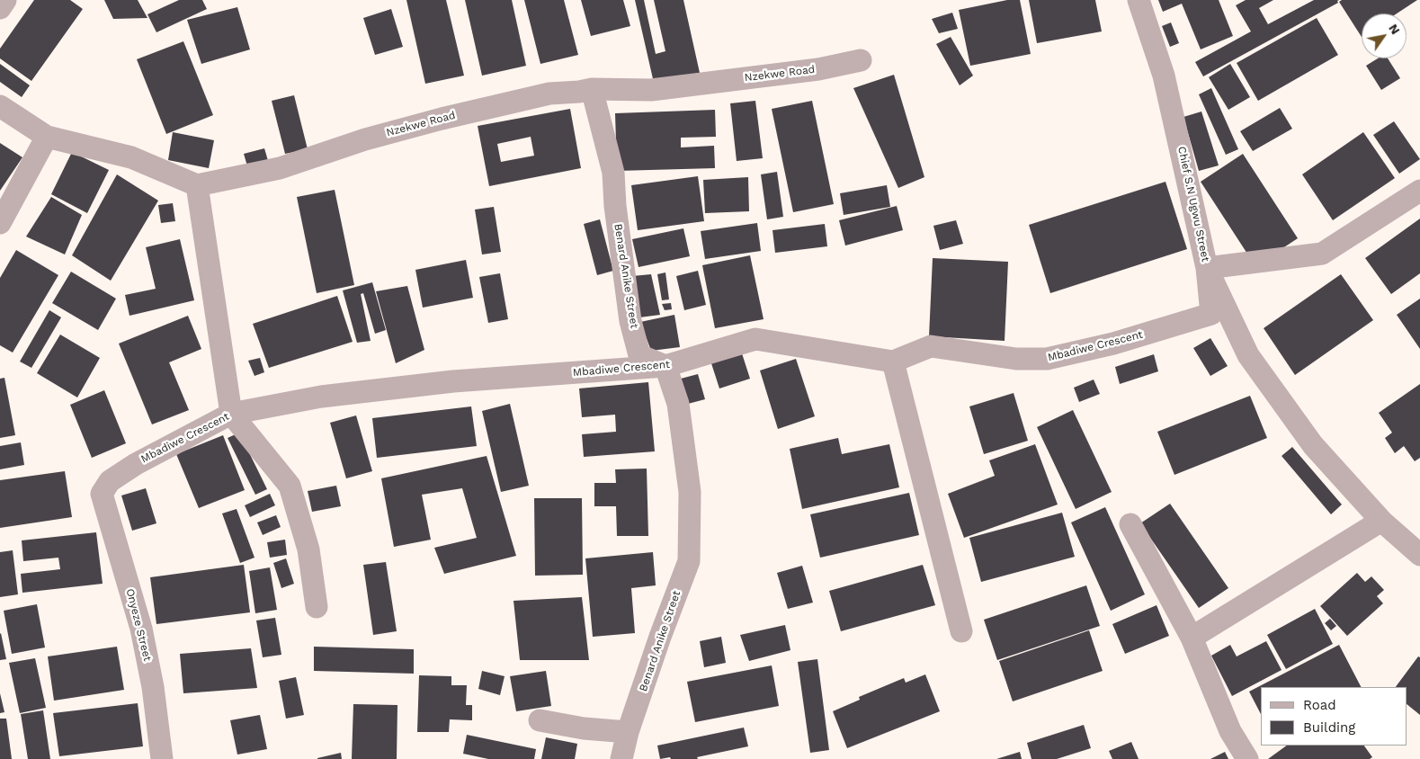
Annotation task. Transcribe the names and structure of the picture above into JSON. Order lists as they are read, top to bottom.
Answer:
{
  "streets": {
    "street": [
      "Nzekwe Road",
      "Chief S.N Ugwu Street",
      "Benard Anike Street",
      "Mbadiwe Crescent",
      "Onyeze Street"
    ]
  },
  "crossings": [
    ["Nzekwe Road", "Benard Anike Street"],
    ["Chief S.N Ugwu Street", "Mbadiwe Crescent"],
    ["Benard Anike Street", "Mbadiwe Crescent"],
    ["Mbadiwe Crescent", "Onyeze Street"]
  ],
  "legend": ["Road", "Building"],
  "north": "top right"
}
